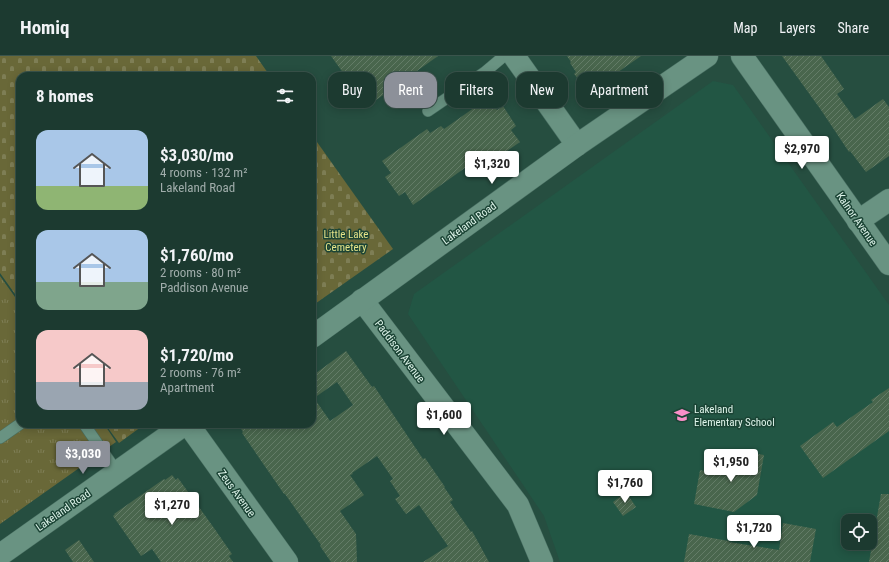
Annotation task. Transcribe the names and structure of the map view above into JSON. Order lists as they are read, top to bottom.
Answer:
{
  "streets": {
    "street": [
      "Kalnor Avenue",
      "Lakeland Road",
      "Paddison Avenue",
      "Zeus Avenue"
    ]
  },
  "crossings": [
    ["Lakeland Road", "Paddison Avenue"]
  ],
  "parks": ["Little Lake Cemetery"],
  "places": {
    "school or university": ["Lakeland Elementary School"]
  },
  "page": {
    "header": "Homiq",
    "nav": ["Map", "Layers", "Share"],
    "chip": [
      "Buy",
      "Rent",
      "Filters",
      "New",
      "Apartment"
    ],
    "heading": "8 homes",
    "list": [
      {
        "name": "$3,030/mo",
        "note": "4 rooms · 132 m² · Lakeland Road"
      },
      {
        "name": "$1,760/mo",
        "note": "2 rooms · 80 m² · Paddison Avenue"
      },
      {
        "name": "$1,720/mo",
        "note": "2 rooms · 76 m² · Apartment"
      }
    ],
    "price": [
      "$2,970",
      "$1,320",
      "$1,600",
      "$3,030",
      "$1,950",
      "$1,760",
      "$1,270",
      "$1,720"
    ]
  }
}
